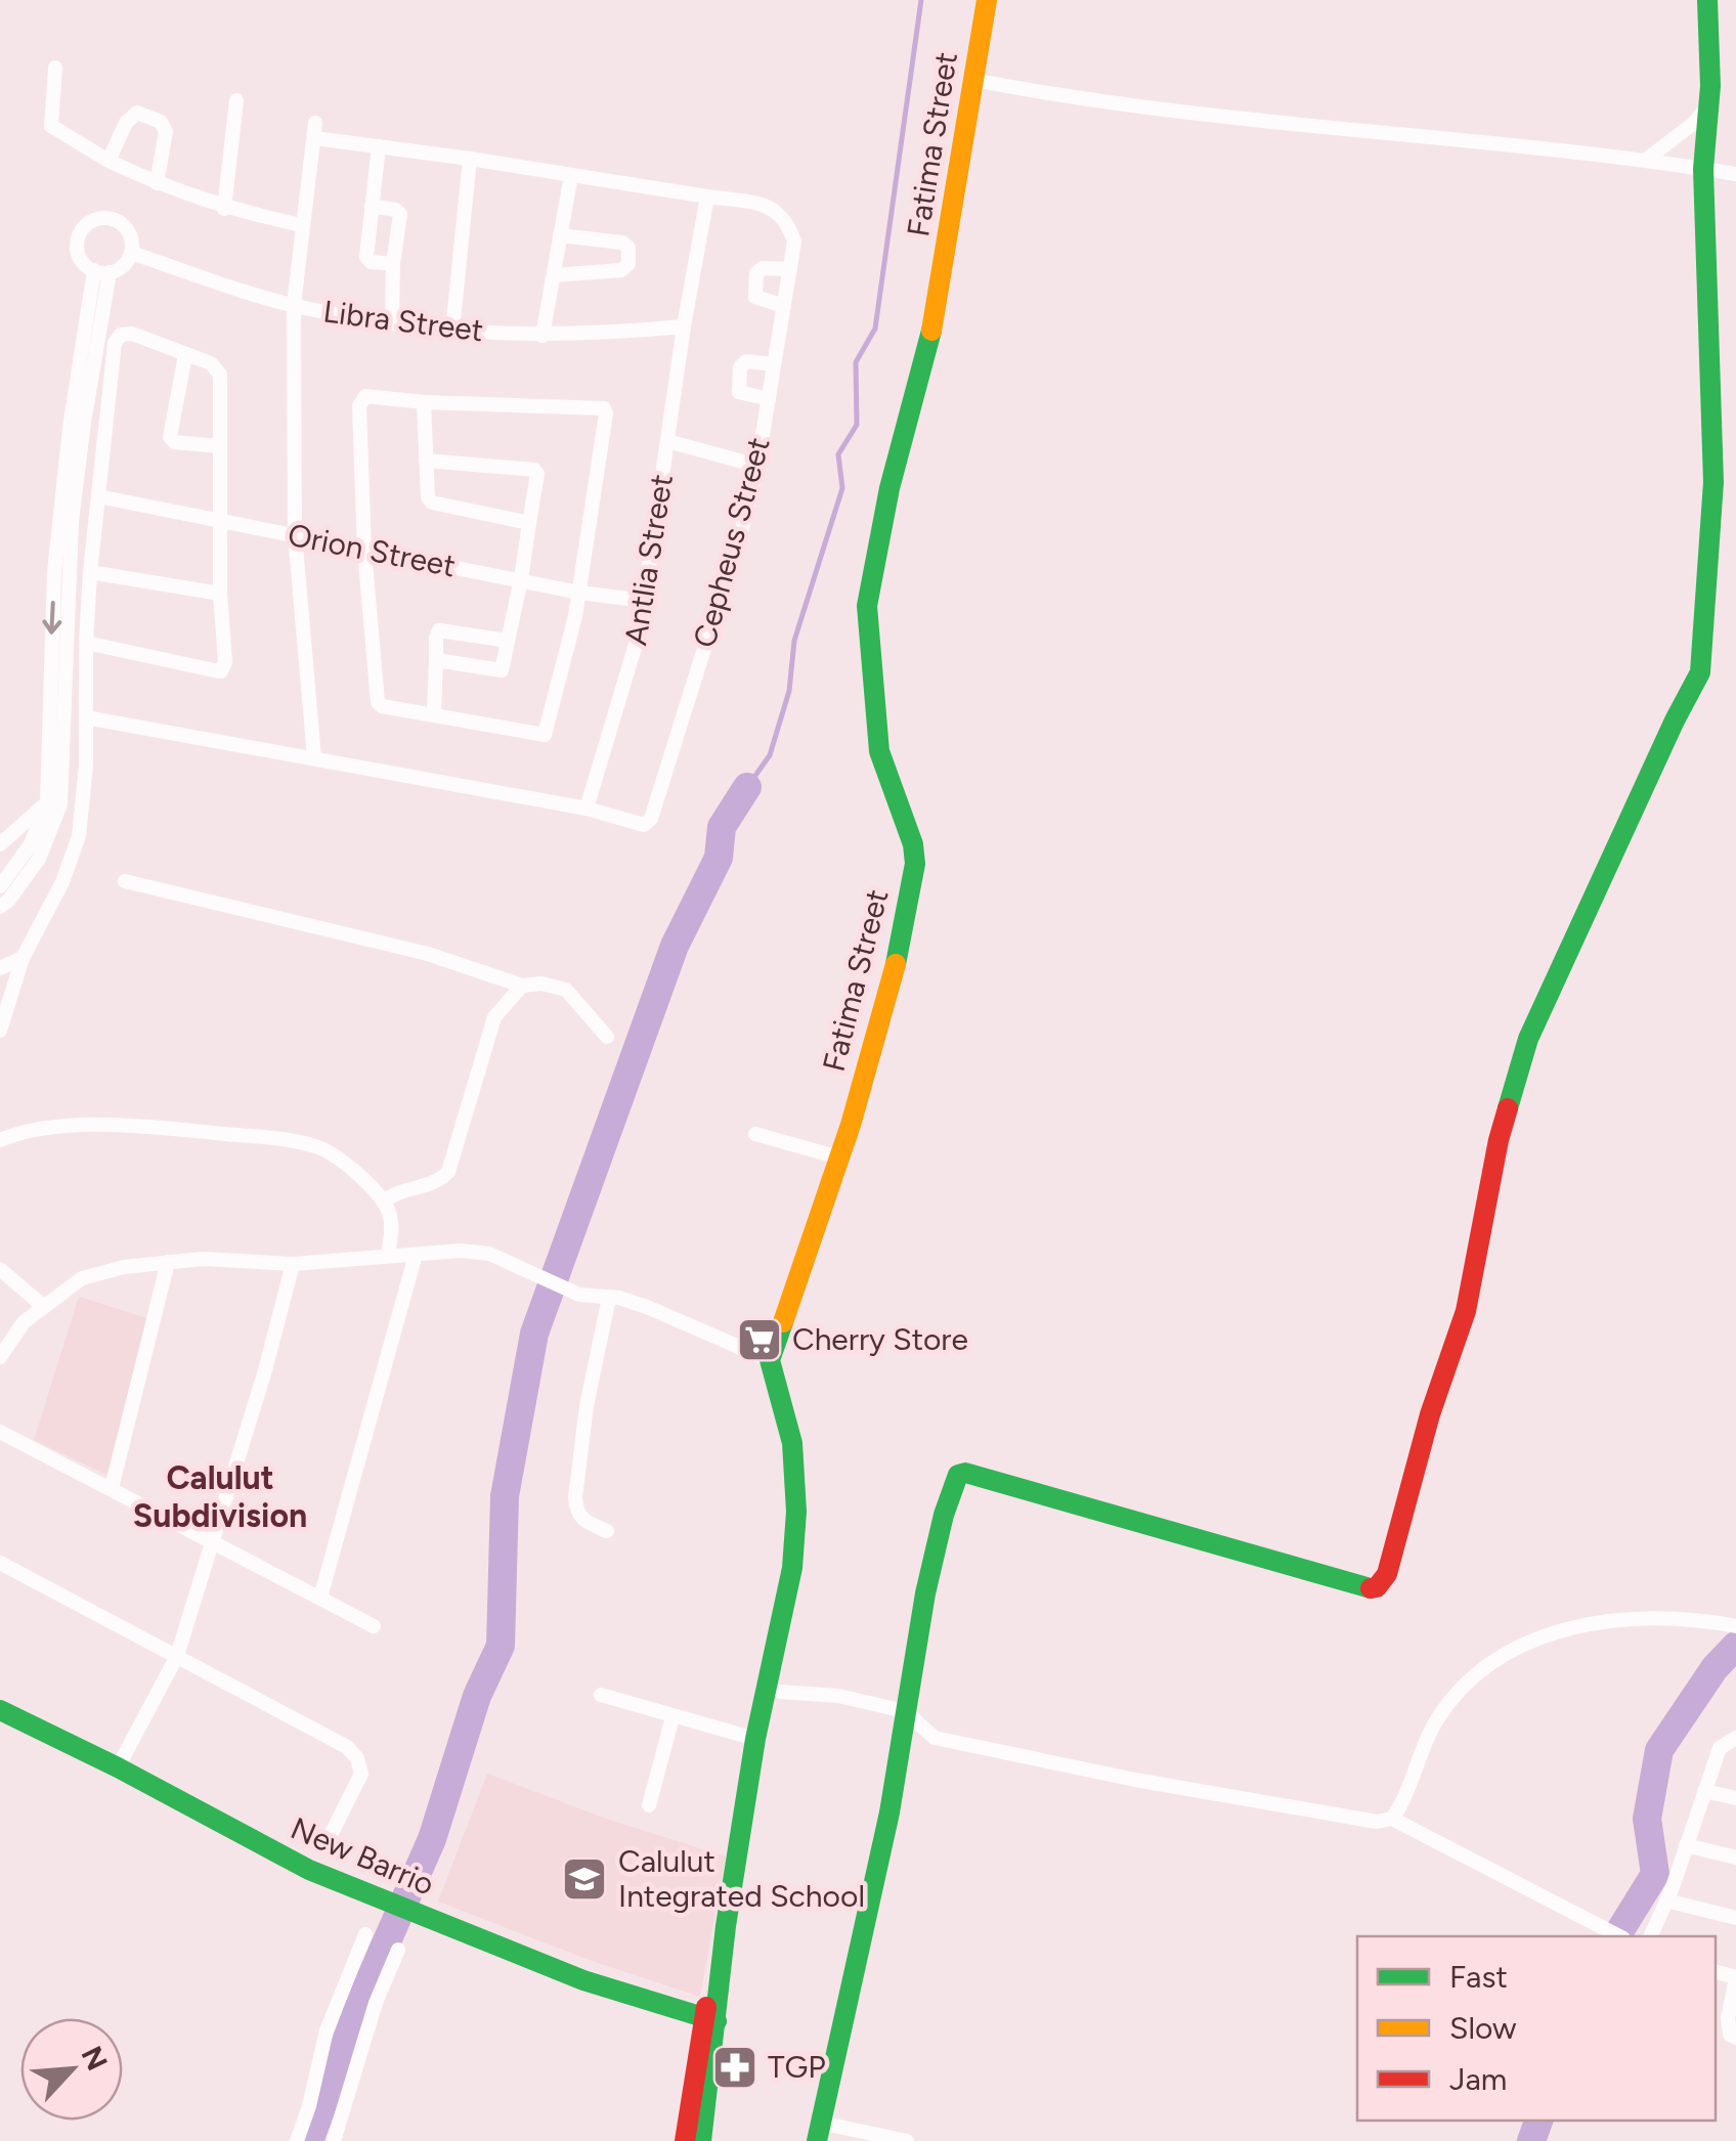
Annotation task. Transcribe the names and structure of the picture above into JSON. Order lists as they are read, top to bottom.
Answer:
{
  "streets": {
    "street": [
      "Fatima Street",
      "Libra Street",
      "Cepheus Street",
      "Orion Street",
      "Antlia Street",
      "New Barrio"
    ]
  },
  "crossings": [
    ["Libra Street", "Antlia Street"],
    ["Cepheus Street", "Antlia Street"],
    ["Orion Street", "Antlia Street"]
  ],
  "districts": ["Calulut Subdivision"],
  "places": {
    "supermarket": ["Cherry Store"],
    "school or university": ["Calulut Integrated School"],
    "pharmacy": ["TGP"]
  },
  "legend": ["Fast", "Slow", "Jam"],
  "north": "top right"
}
